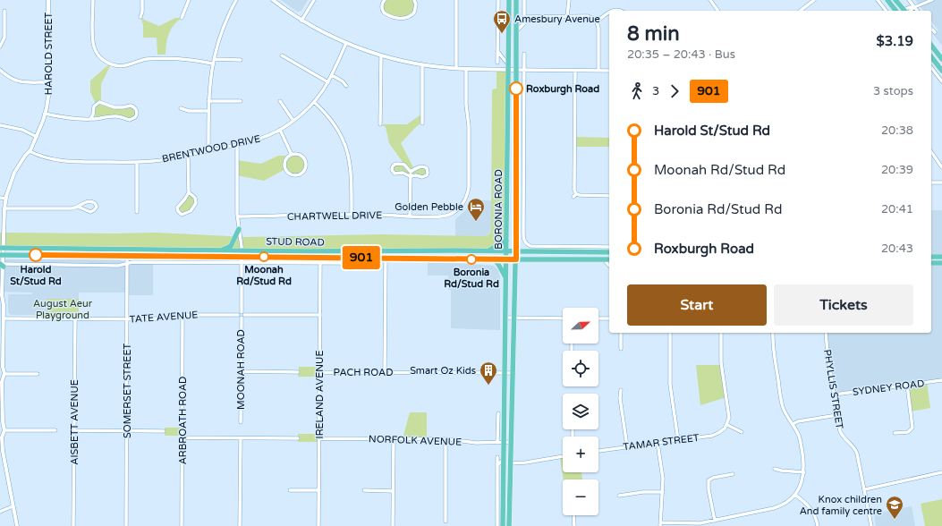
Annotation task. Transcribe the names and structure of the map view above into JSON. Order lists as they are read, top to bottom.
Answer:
{
  "streets": {
    "main road": ["BORONIA ROAD", "STUD ROAD"],
    "street": [
      "HAROLD STREET",
      "BRENTWOOD DRIVE",
      "CHARTWELL DRIVE",
      "TATE AVENUE",
      "MOONAH ROAD",
      "PACH ROAD",
      "SYDNEY ROAD",
      "PHYLLIS STREET",
      "SOMERSET STREET",
      "IRELAND AVENUE",
      "ARBROATH ROAD",
      "AISBETT AVENUE",
      "NORFOLK AVENUE",
      "TAMAR STREET"
    ]
  },
  "crossings": [
    ["HAROLD STREET", "BRENTWOOD DRIVE"],
    ["HAROLD STREET", "STUD ROAD"],
    ["HAROLD STREET", "TATE AVENUE"],
    ["BRENTWOOD DRIVE", "MOONAH ROAD"],
    ["BORONIA ROAD", "STUD ROAD"],
    ["BORONIA ROAD", "PACH ROAD"],
    ["BORONIA ROAD", "NORFOLK AVENUE"],
    ["CHARTWELL DRIVE", "MOONAH ROAD"],
    ["STUD ROAD", "MOONAH ROAD"],
    ["STUD ROAD", "SOMERSET STREET"],
    ["TATE AVENUE", "MOONAH ROAD"],
    ["TATE AVENUE", "SOMERSET STREET"],
    ["TATE AVENUE", "IRELAND AVENUE"],
    ["TATE AVENUE", "ARBROATH ROAD"],
    ["TATE AVENUE", "AISBETT AVENUE"],
    ["PACH ROAD", "IRELAND AVENUE"],
    ["SYDNEY ROAD", "PHYLLIS STREET"],
    ["IRELAND AVENUE", "NORFOLK AVENUE"]
  ],
  "parks": ["August Aeur Playground"],
  "places": {
    "bus stop": ["Amesbury Avenue"],
    "other": [
      "Roxburgh Road",
      "Harold St/Stud Rd",
      "Moonah Rd/Stud Rd",
      "Boronia Rd/Stud Rd"
    ],
    "hotel": ["Golden Pebble"],
    "building": ["Smart Oz Kids"],
    "school or university": ["Knox children And family centre"]
  },
  "lines": ["bus line 901"],
  "north": "right",
  "page": {
    "on_map": "901",
    "heading": ["8 min", "20:35 – 20:43 · Bus", "$3.19"],
    "legs": ["3", "901", "3 stops"],
    "list": [
      {
        "name": "Harold St/Stud Rd",
        "value": "20:38"
      },
      {
        "name": "Moonah Rd/Stud Rd",
        "value": "20:39"
      },
      {
        "name": "Boronia Rd/Stud Rd",
        "value": "20:41"
      },
      {
        "name": "Roxburgh Road",
        "value": "20:43"
      }
    ],
    "buttons": ["Start", "Tickets"],
    "map_buttons": ["+", "−"]
  }
}
